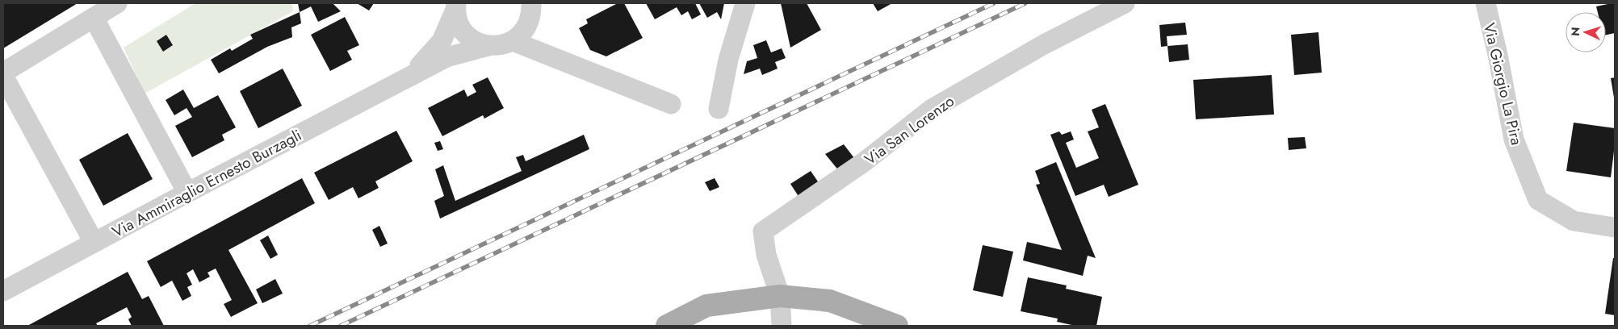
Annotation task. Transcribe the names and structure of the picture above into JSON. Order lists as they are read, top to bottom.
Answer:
{
  "streets": {
    "street": ["Via Giorgio La Pira", "Via San Lorenzo", "Via Ammiraglio Ernesto Burzagli"]
  },
  "north": "left"
}
